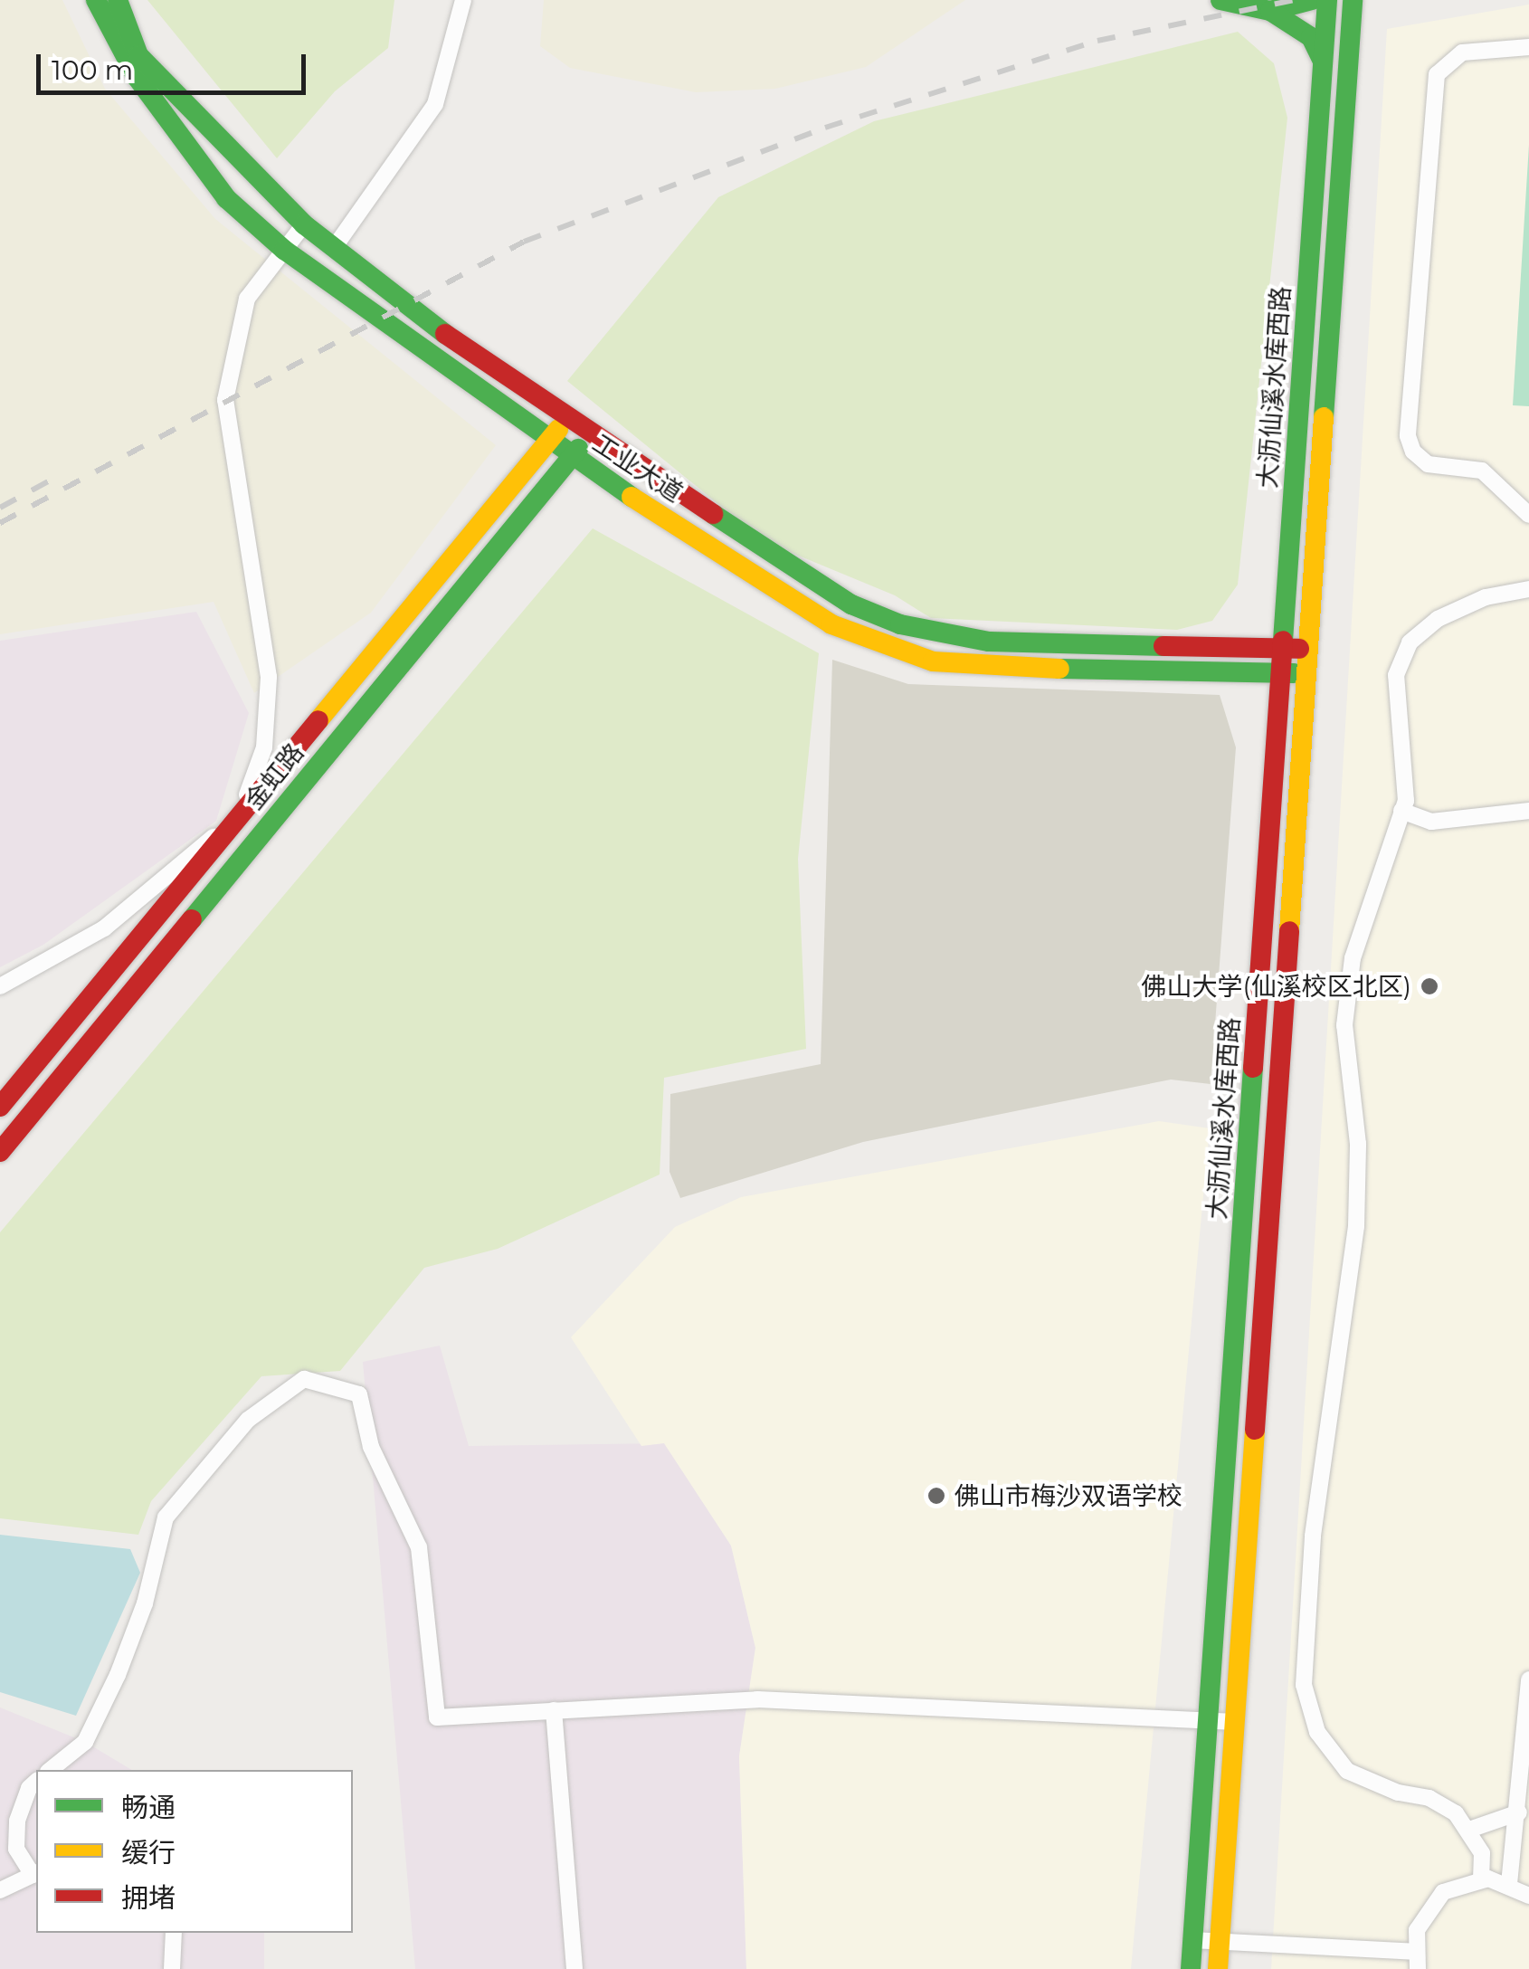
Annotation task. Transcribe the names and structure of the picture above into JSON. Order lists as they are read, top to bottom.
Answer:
{
  "streets": {
    "street": ["大沥仙溪水库西路", "工业大道", "金虹路"]
  },
  "crossings": [
    ["大沥仙溪水库西路", "工业大道"],
    ["工业大道", "金虹路"]
  ],
  "places": ["佛山大学(仙溪校区北区)", "佛山市梅沙双语学校"],
  "legend": ["畅通", "缓行", "拥堵"],
  "scale_bar": "100 m"
}
